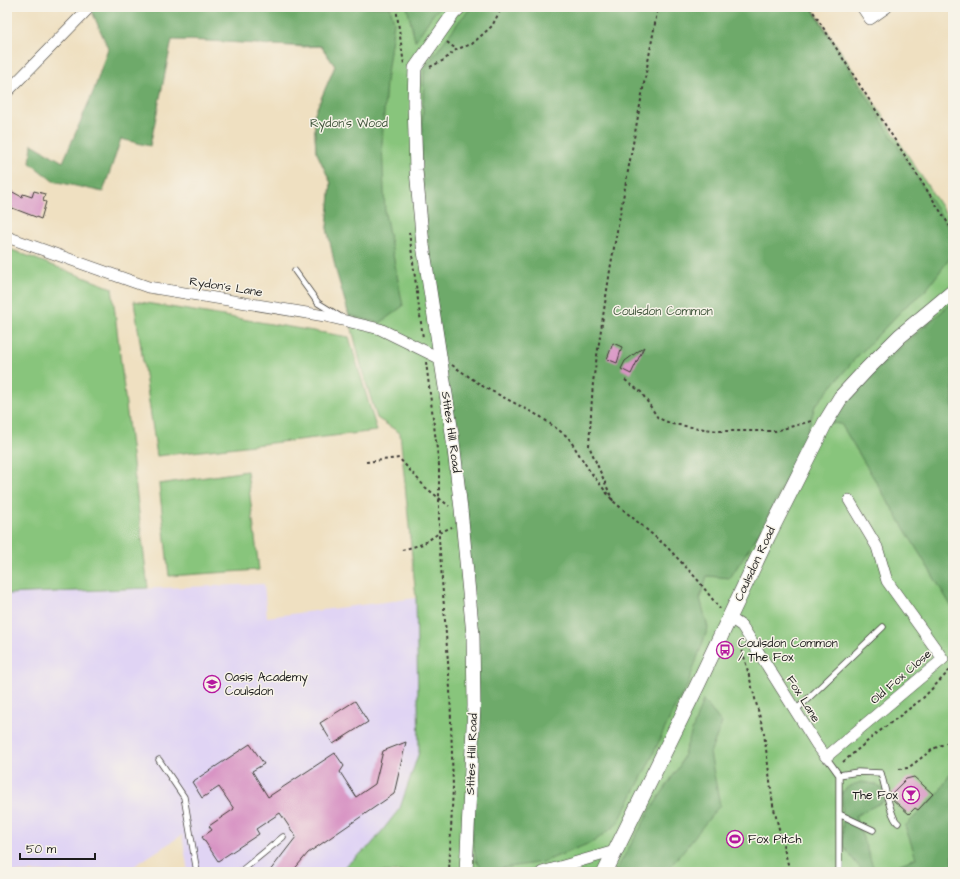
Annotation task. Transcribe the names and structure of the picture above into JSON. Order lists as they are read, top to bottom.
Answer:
{
  "streets": {
    "main road": ["Coulsdon Road"],
    "street": [
      "Rydon's Lane",
      "Stites Hill Road",
      "Old Fox Close",
      "Fox Lane"
    ]
  },
  "crossings": [
    ["Rydon's Lane", "Stites Hill Road"],
    ["Coulsdon Road", "Fox Lane"],
    ["Old Fox Close", "Fox Lane"]
  ],
  "parks": ["Rydon's Wood", "Coulsdon Common"],
  "places": {
    "bus stop": ["Coulsdon Common / The Fox"],
    "school or university": ["Oasis Academy Coulsdon"],
    "bar": ["The Fox"],
    "sports": ["Fox Pitch"]
  },
  "scale_bar": "50 m"
}
